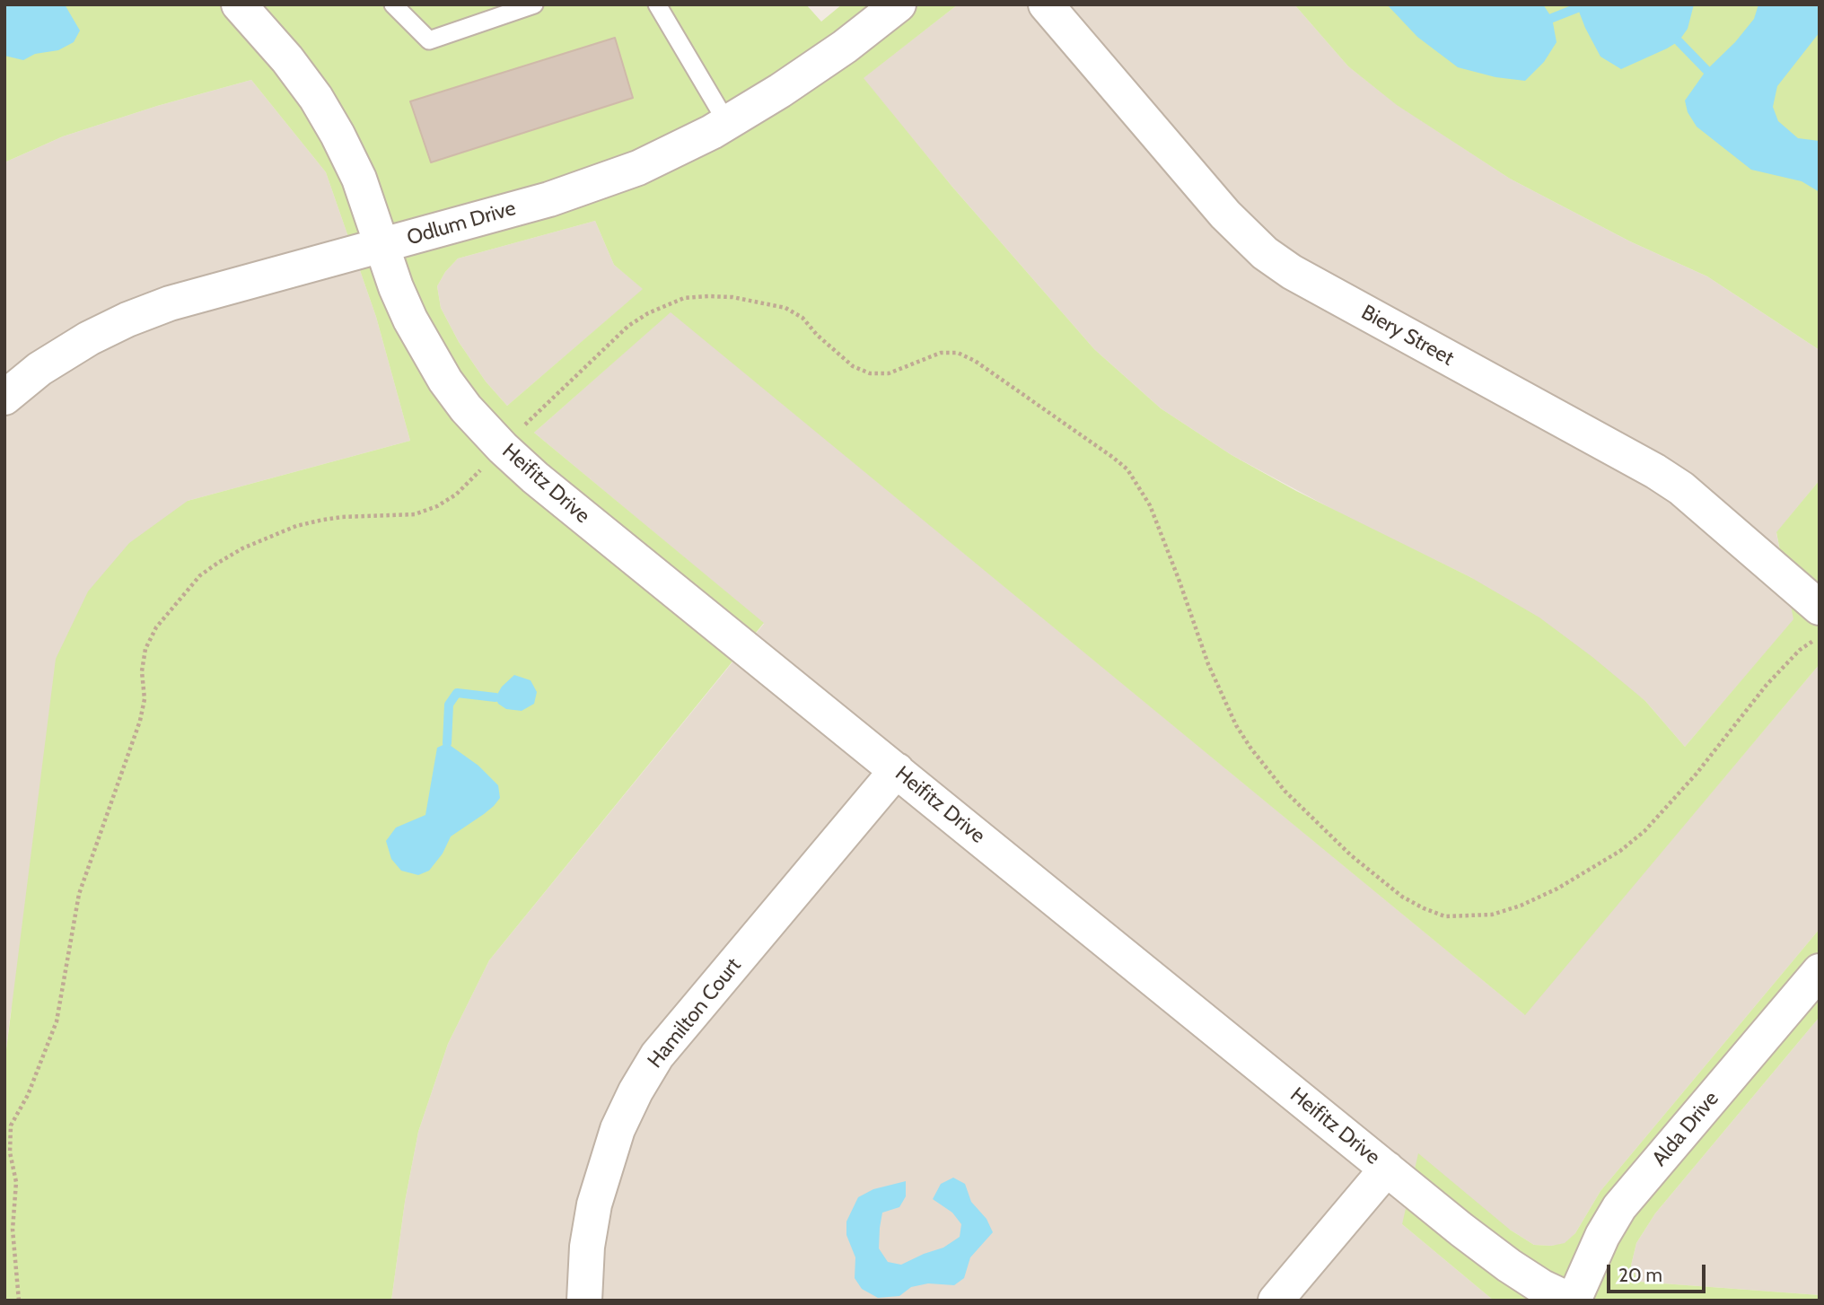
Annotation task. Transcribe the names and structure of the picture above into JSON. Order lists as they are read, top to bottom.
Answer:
{
  "streets": {
    "street": [
      "Odlum Drive",
      "Biery Street",
      "Heifitz Drive",
      "Hamilton Court",
      "Alda Drive"
    ]
  },
  "crossings": [
    ["Odlum Drive", "Heifitz Drive"],
    ["Heifitz Drive", "Hamilton Court"],
    ["Heifitz Drive", "Alda Drive"]
  ],
  "scale_bar": "20 m"
}
